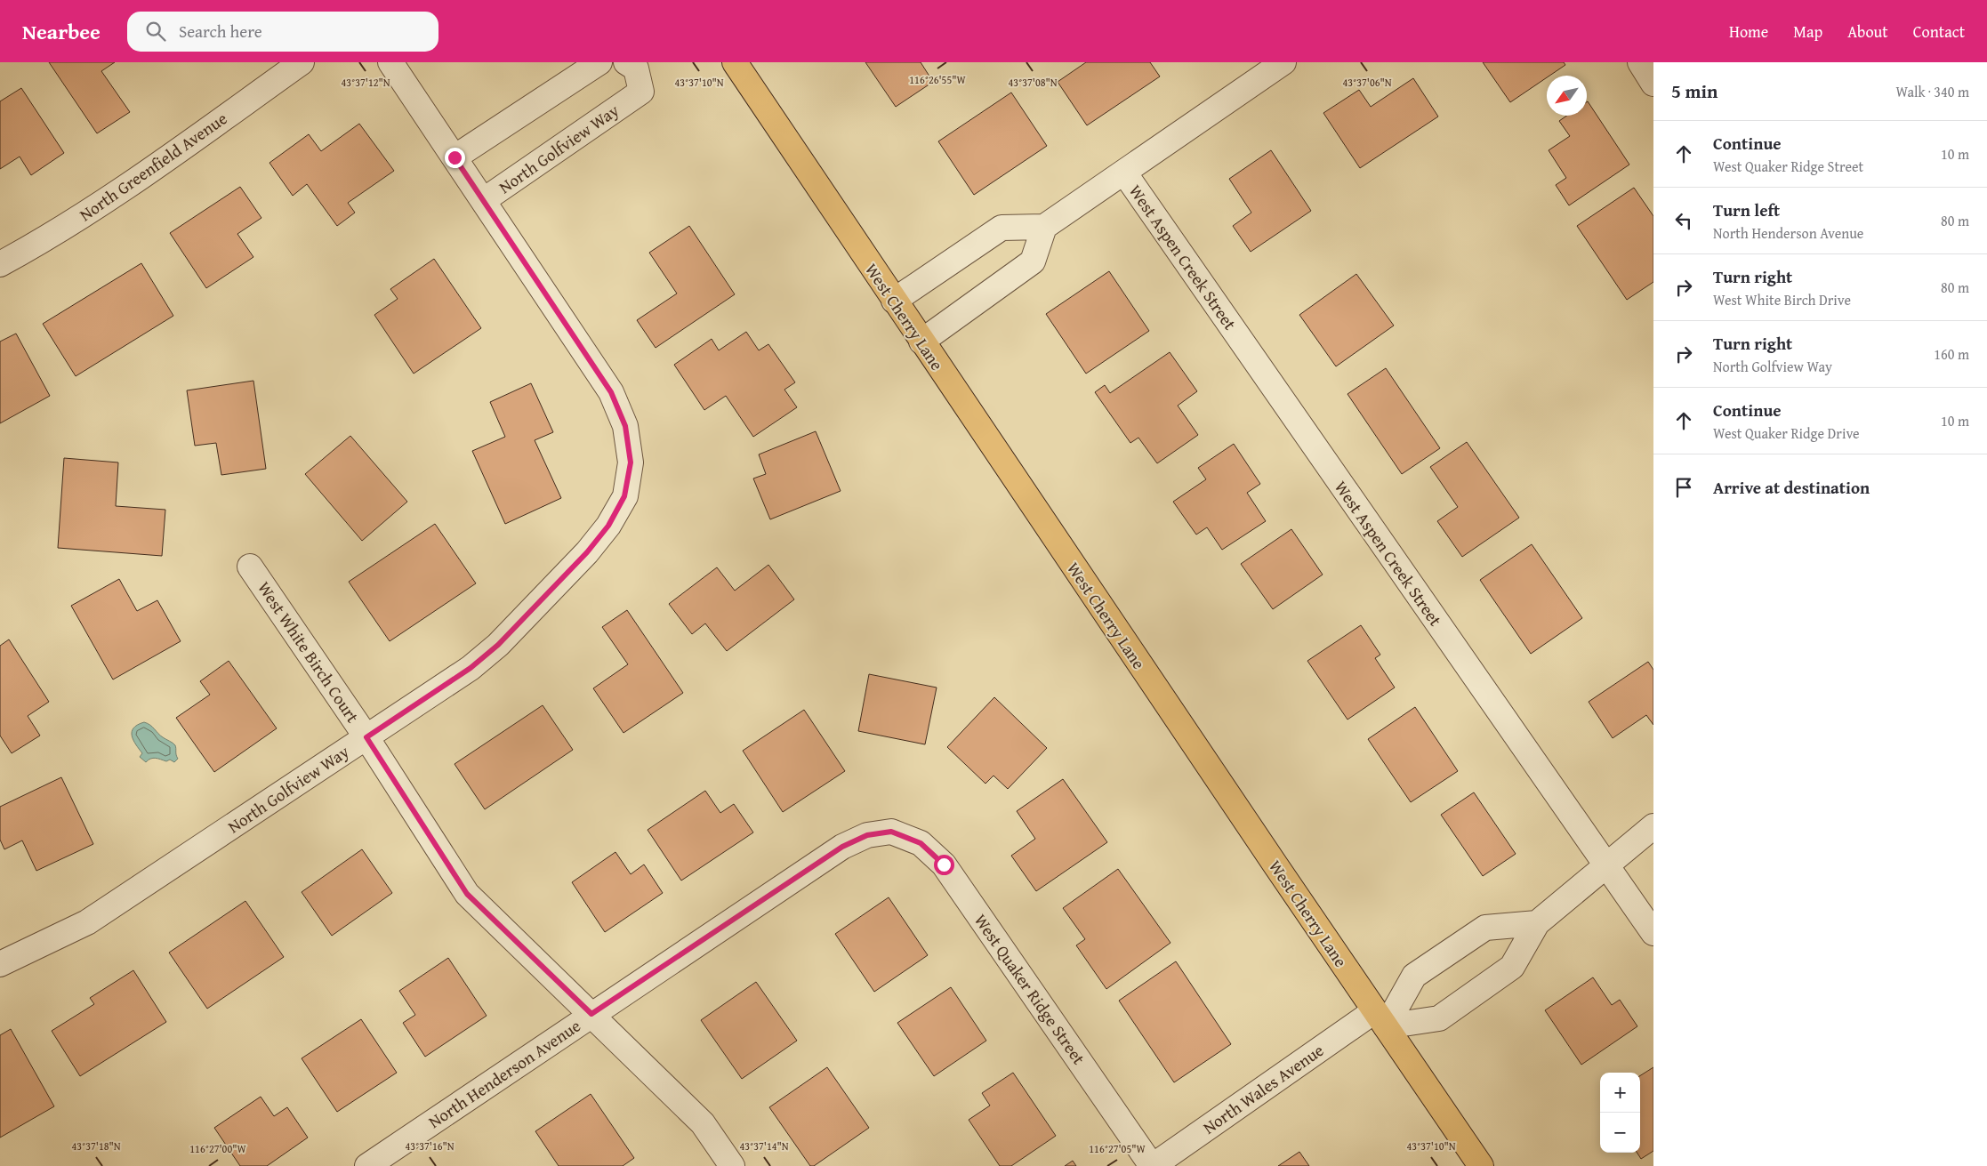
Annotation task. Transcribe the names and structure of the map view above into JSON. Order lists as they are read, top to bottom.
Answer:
{
  "streets": {
    "main road": ["West Cherry Lane"],
    "street": [
      "North Golfview Way",
      "North Greenfield Avenue",
      "West Aspen Creek Street",
      "West White Birch Court",
      "West Quaker Ridge Street",
      "North Henderson Avenue",
      "North Wales Avenue"
    ]
  },
  "crossings": [
    ["North Golfview Way", "West White Birch Court"],
    ["West Aspen Creek Street", "North Wales Avenue"],
    ["West Cherry Lane", "North Wales Avenue"],
    ["West White Birch Court", "North Henderson Avenue"],
    ["West Quaker Ridge Street", "North Henderson Avenue"],
    ["West Quaker Ridge Street", "North Wales Avenue"]
  ],
  "north": "bottom left",
  "page": {
    "header": "Nearbee",
    "search": "Search here",
    "nav": [
      "Home",
      "Map",
      "About",
      "Contact"
    ],
    "heading": ["5 min", "Walk · 340 m"],
    "list": [
      ["Continue", "West Quaker Ridge Street", "10 m"],
      ["Turn left", "North Henderson Avenue", "80 m"],
      ["Turn right", "West White Birch Drive", "80 m"],
      ["Turn right", "North Golfview Way", "160 m"],
      ["Continue", "West Quaker Ridge Drive", "10 m"],
      "Arrive at destination"
    ],
    "map_buttons": ["+", "−"]
  },
  "coordinates": [
    "116°26'55\"W",
    "43°37'12\"N",
    "43°37'10\"N",
    "43°37'08\"N",
    "43°37'06\"N",
    "43°37'18\"N",
    "43°37'16\"N",
    "43°37'14\"N",
    "116°27'00\"W",
    "116°27'05\"W"
  ]
}
